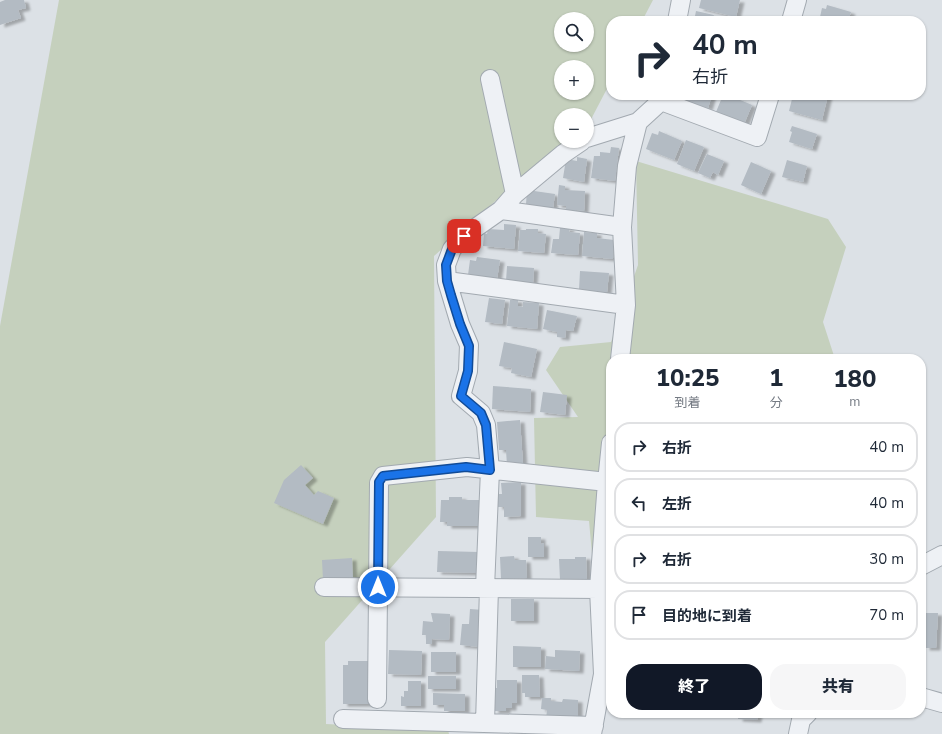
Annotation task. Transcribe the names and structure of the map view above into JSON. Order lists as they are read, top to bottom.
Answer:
{
  "page": {
    "map_buttons": ["+", "−"],
    "turn": ["40 m", "右折"],
    "eta": [
      "10:25",
      "到着",
      "1",
      "分",
      "180",
      "m"
    ],
    "list": [
      {
        "name": "右折",
        "value": "40 m"
      },
      {
        "name": "左折",
        "value": "40 m"
      },
      {
        "name": "右折",
        "value": "30 m"
      },
      {
        "name": "目的地に到着",
        "value": "70 m"
      }
    ],
    "buttons": ["終了", "共有"]
  }
}
